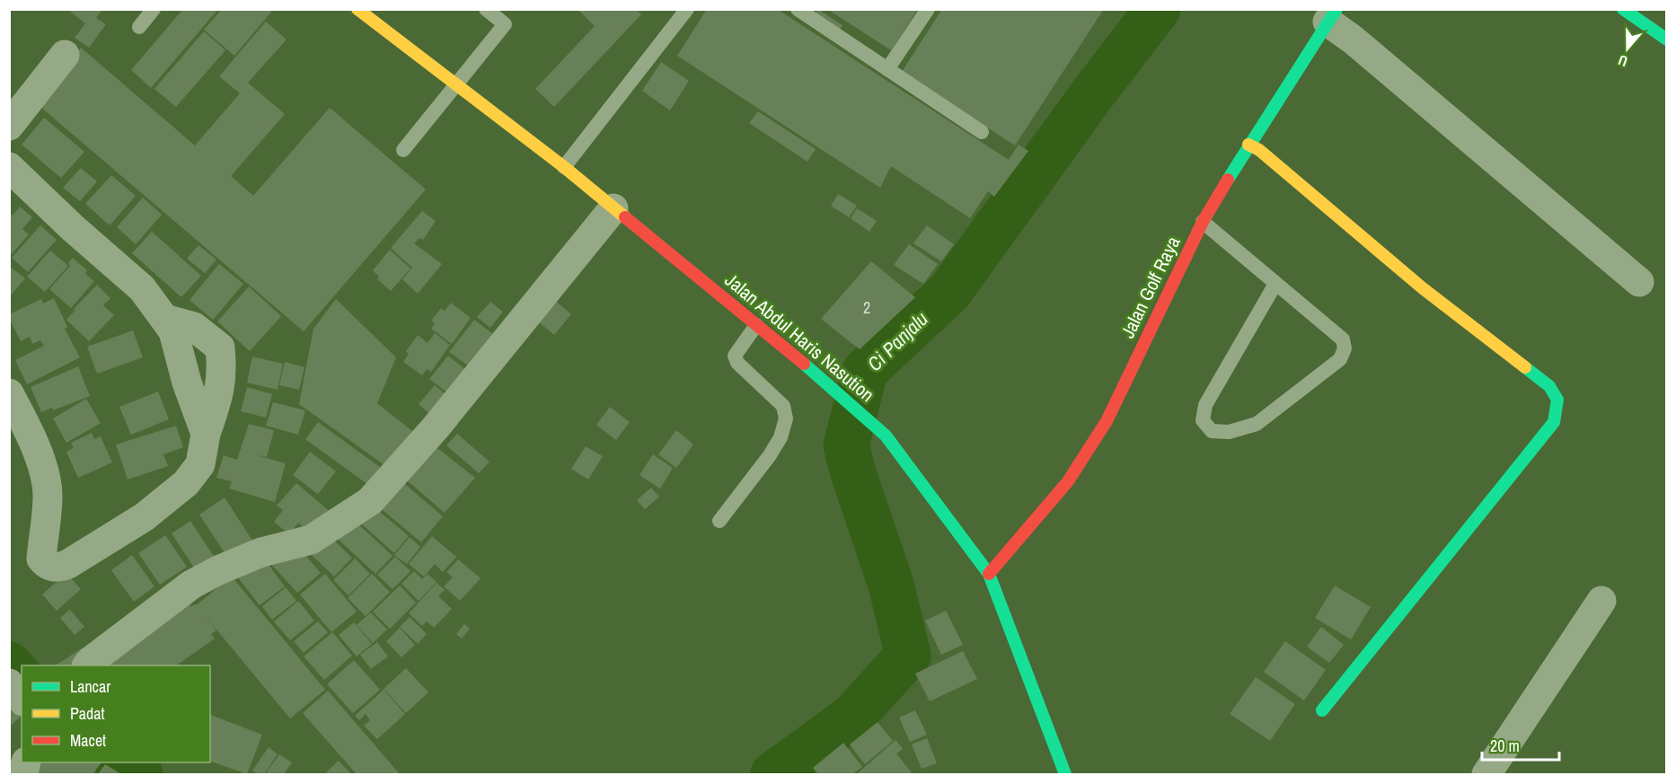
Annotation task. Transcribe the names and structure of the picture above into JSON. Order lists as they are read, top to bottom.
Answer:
{
  "streets": {
    "main road": ["Jalan Golf Raya", "Jalan Abdul Haris Nasution"]
  },
  "crossings": [
    ["Jalan Golf Raya", "Jalan Abdul Haris Nasution"]
  ],
  "water": ["Ci Panjalu"],
  "house_numbers": ["2"],
  "legend": ["Lancar", "Padat", "Macet"],
  "scale_bar": "20 m",
  "north": "bottom"
}
